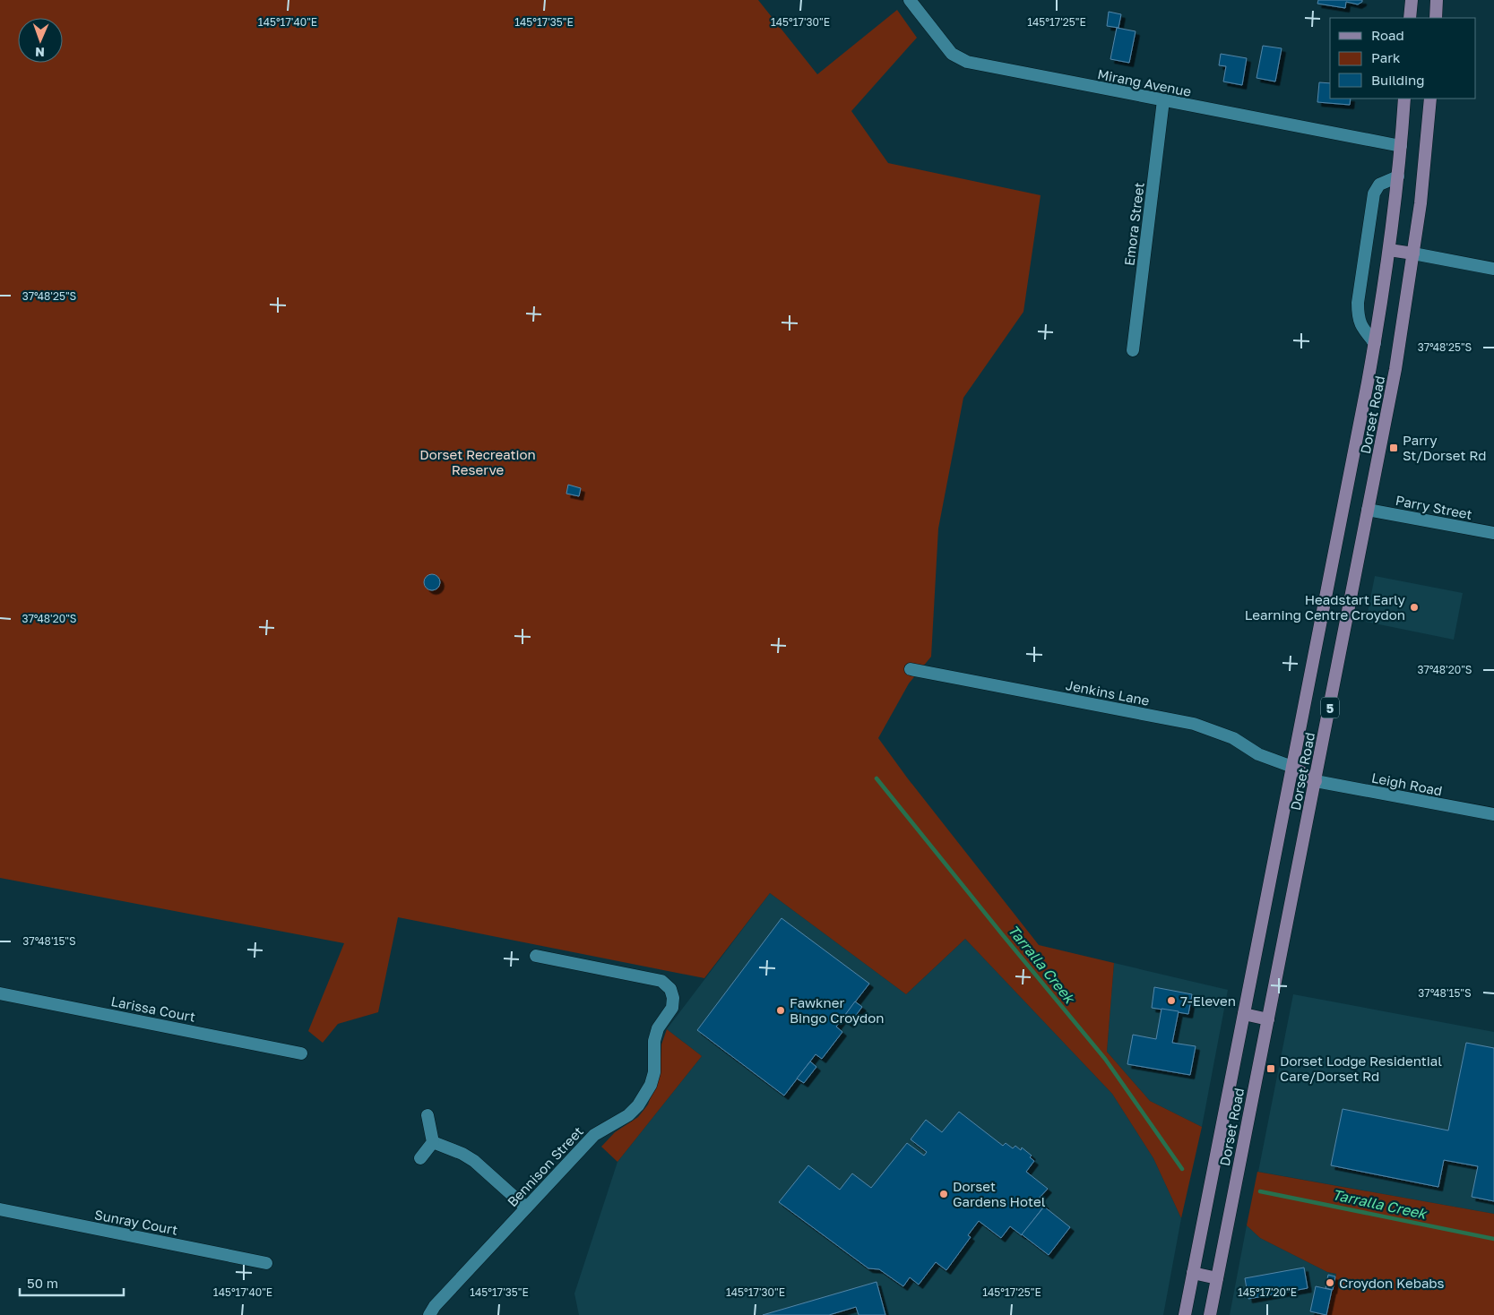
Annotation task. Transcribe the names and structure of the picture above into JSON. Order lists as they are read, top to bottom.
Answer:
{
  "streets": {
    "main road": ["Dorset Road", "5"],
    "street": [
      "Mirang Avenue",
      "Emora Street",
      "Parry Street",
      "Jenkins Lane",
      "Leigh Road",
      "Larissa Court",
      "Bennison Street",
      "Sunray Court"
    ]
  },
  "crossings": [
    ["Mirang Avenue", "Emora Street"],
    ["Mirang Avenue", "Dorset Road"],
    ["Dorset Road", "Parry Street"],
    ["Dorset Road", "Jenkins Lane"],
    ["Dorset Road", "Leigh Road"]
  ],
  "water": ["Tarralla Creek"],
  "parks": ["Dorset Recreation Reserve"],
  "places": {
    "transit": ["Parry St/Dorset Rd", "Dorset Lodge Residential Care/Dorset Rd"],
    "other": [
      "Headstart Early Learning Centre Croydon",
      "7-Eleven",
      "Fawkner Bingo Croydon",
      "Dorset Gardens Hotel",
      "Croydon Kebabs"
    ]
  },
  "legend": ["Road", "Park", "Building"],
  "scale_bar": "50 m",
  "north": "bottom",
  "coordinates": [
    "145°17'40\"E",
    "145°17'35\"E",
    "145°17'30\"E",
    "145°17'25\"E",
    "37°48'25\"S",
    "37°48'20\"S",
    "37°48'15\"S",
    "145°17'20\"E"
  ]
}
